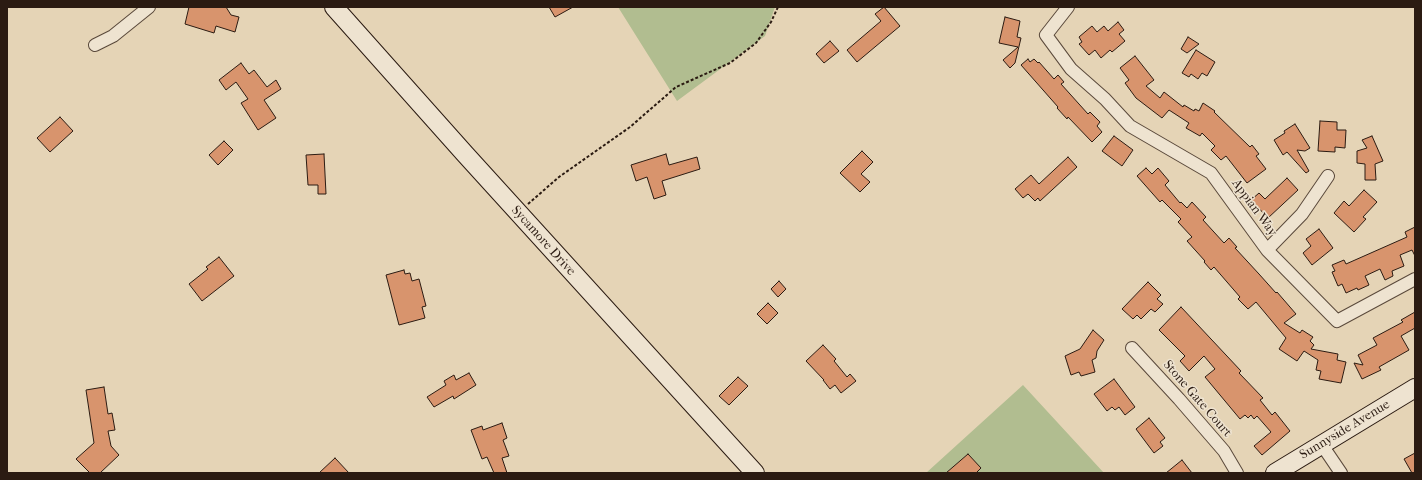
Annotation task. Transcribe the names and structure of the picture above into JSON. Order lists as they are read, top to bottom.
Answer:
{
  "streets": {
    "street": [
      "Appian Way",
      "Sycamore Drive",
      "Stone Gate Court",
      "Sunnyside Avenue"
    ]
  }
}
